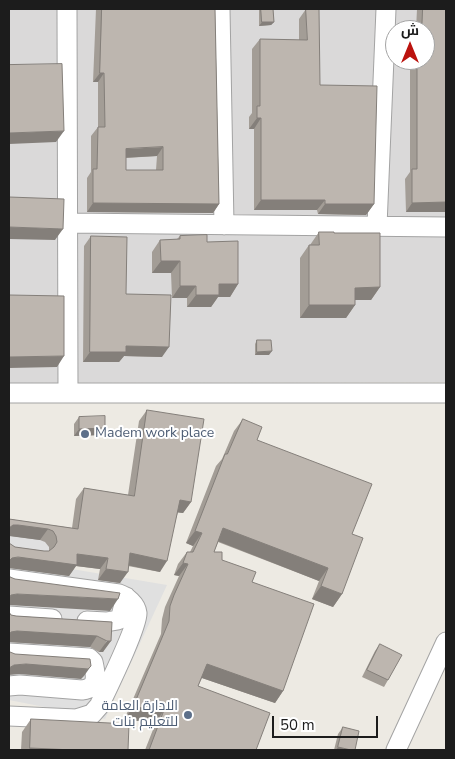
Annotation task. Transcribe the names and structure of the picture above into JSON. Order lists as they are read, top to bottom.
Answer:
{
  "places": ["Madem work place", "الادارة العامة للتعليم بنات"],
  "scale_bar": "50 m",
  "north": "top"
}
